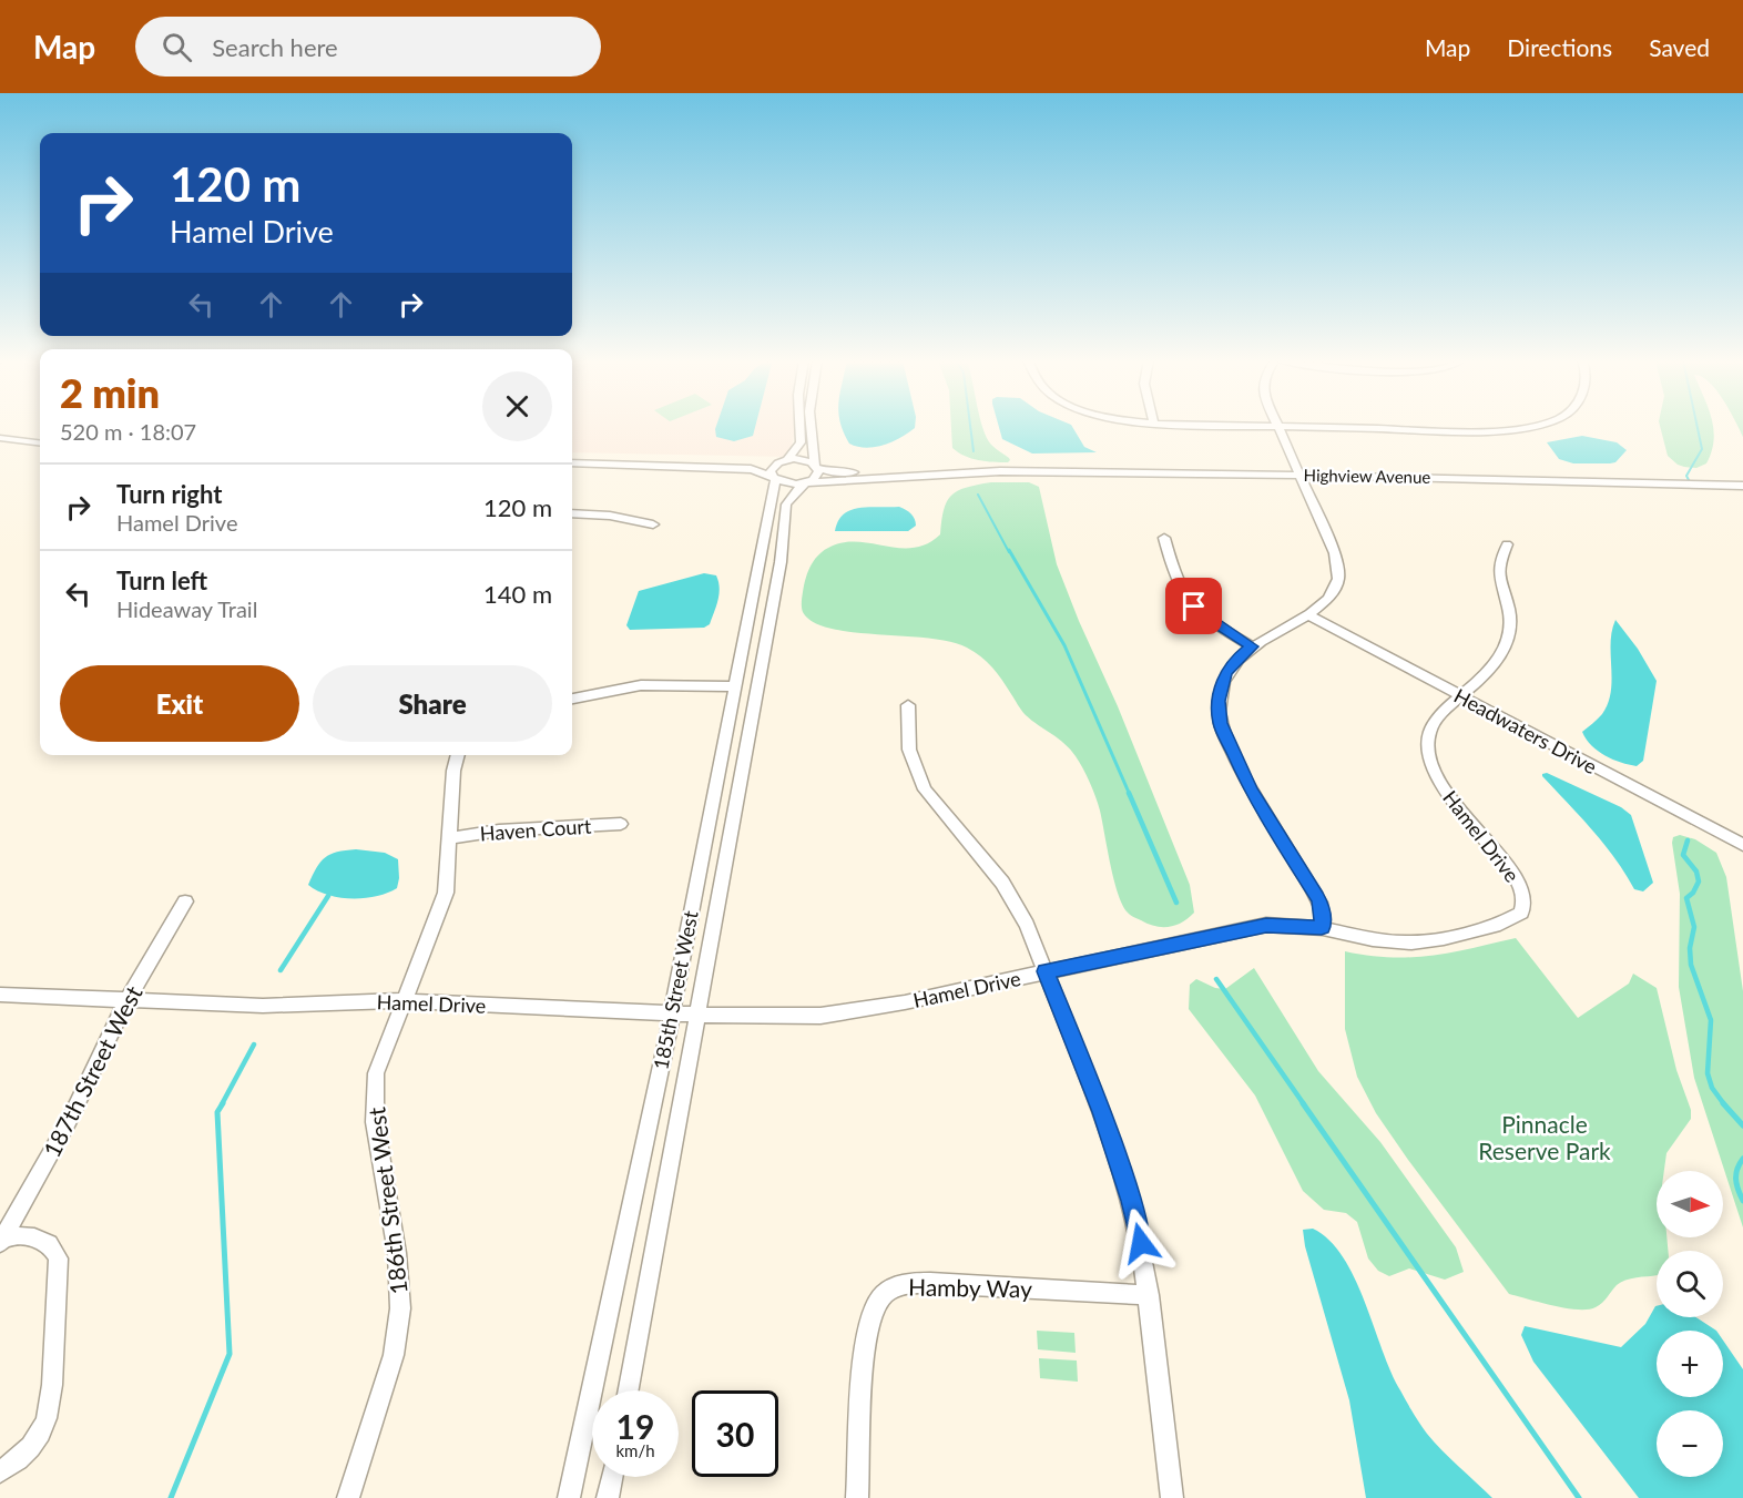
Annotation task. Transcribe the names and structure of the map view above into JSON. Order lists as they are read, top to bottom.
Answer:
{
  "streets": {
    "street": [
      "Highview Avenue",
      "Headwaters Drive",
      "Haven Court",
      "Hamel Drive",
      "185th Street West",
      "187th Street West",
      "186th Street West",
      "Hamby Way"
    ]
  },
  "crossings": [
    ["Highview Avenue", "185th Street West"],
    ["Headwaters Drive", "Hamel Drive"],
    ["Haven Court", "186th Street West"],
    ["Hamel Drive", "185th Street West"],
    ["Hamel Drive", "187th Street West"],
    ["Hamel Drive", "186th Street West"]
  ],
  "parks": ["Pinnacle Reserve Park"],
  "north": "right",
  "page": {
    "header": "Map",
    "search": "Search here",
    "nav": ["Map", "Directions", "Saved"],
    "turn": ["120 m", "Hamel Drive"],
    "heading": ["2 min", "520 m · 18:07"],
    "list": [
      {
        "name": "Turn right",
        "note": "Hamel Drive",
        "value": "120 m"
      },
      {
        "name": "Turn left",
        "note": "Hideaway Trail",
        "value": "140 m"
      }
    ],
    "buttons": ["Exit", "Share"],
    "map_buttons": ["+", "−"],
    "speed": "19 km/h",
    "limit": "30"
  }
}
